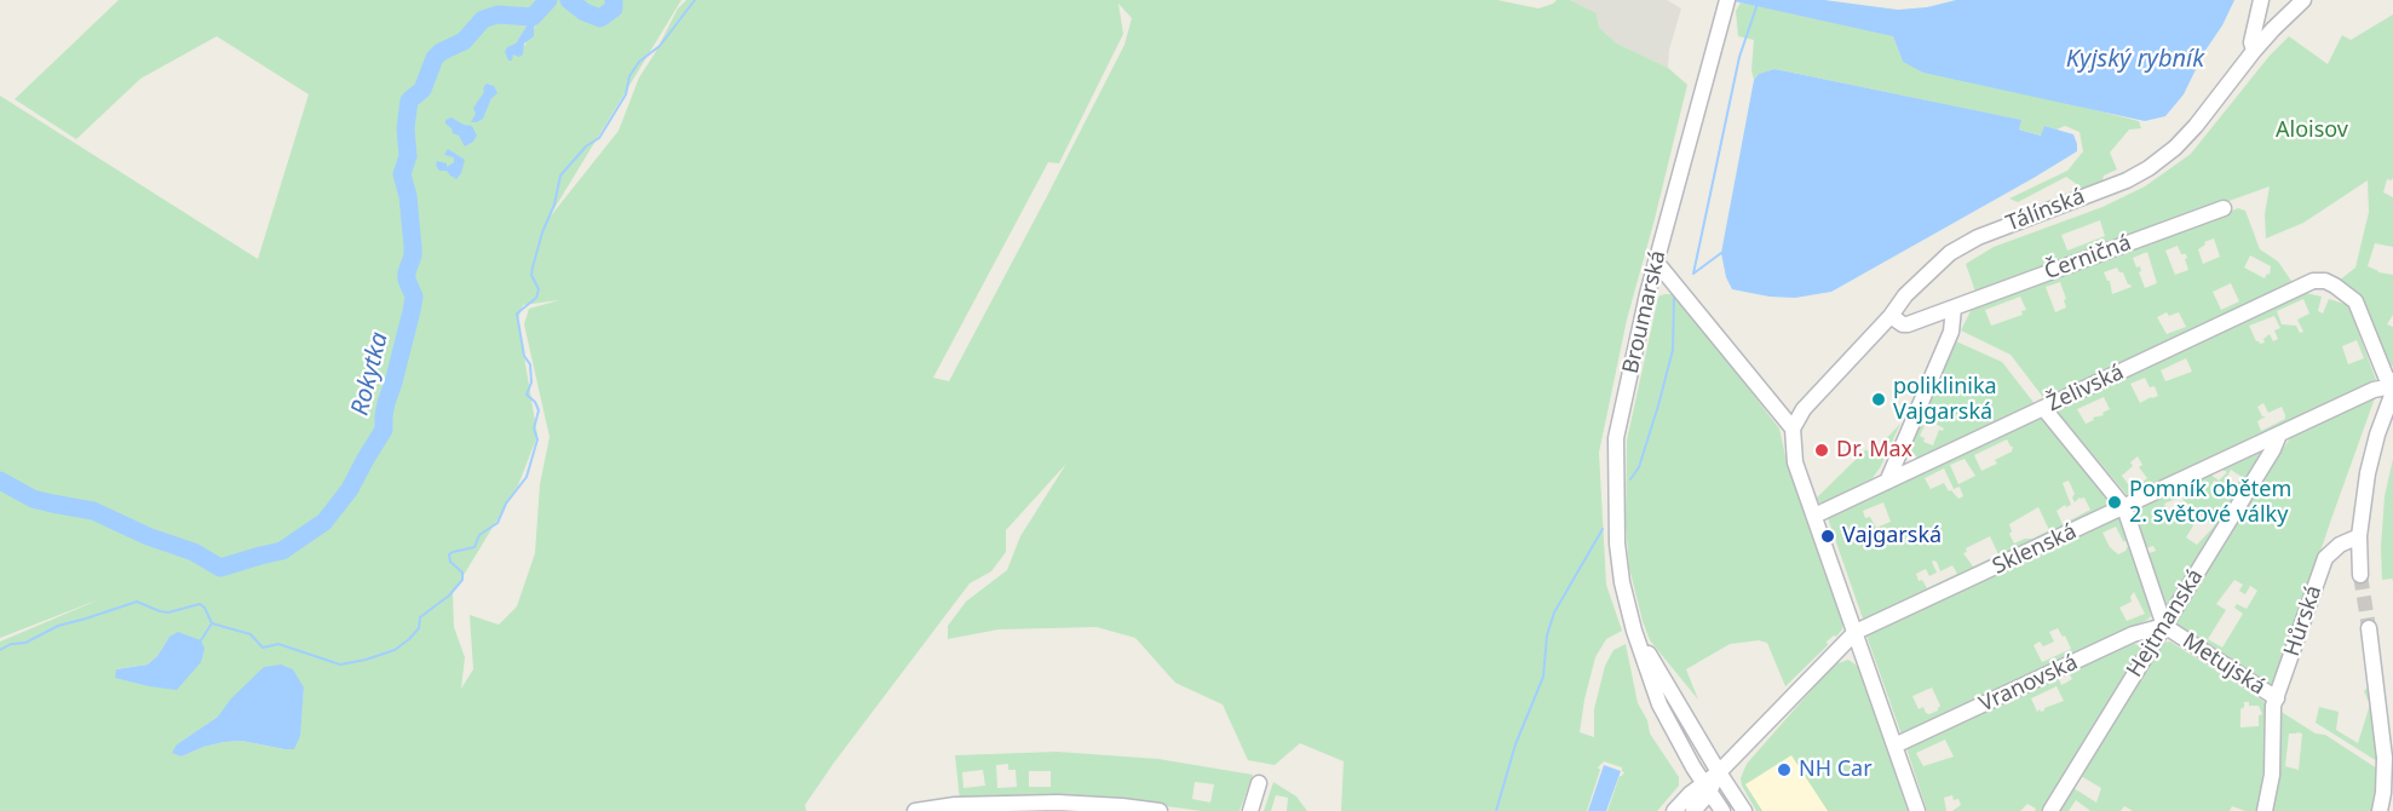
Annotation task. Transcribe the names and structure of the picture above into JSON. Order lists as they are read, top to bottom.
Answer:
{
  "streets": {
    "street": [
      "Tálínská",
      "Černičná",
      "Broumarská",
      "Želivská",
      "Sklenská",
      "Hůrská",
      "Hejtmanská",
      "Metujská",
      "Vranovská"
    ]
  },
  "crossings": [
    ["Tálínská", "Černičná"],
    ["Broumarská", "Sklenská"],
    ["Želivská", "Sklenská"],
    ["Želivská", "Metujská"],
    ["Sklenská", "Hejtmanská"],
    ["Sklenská", "Metujská"],
    ["Hůrská", "Metujská"],
    ["Hejtmanská", "Metujská"],
    ["Hejtmanská", "Vranovská"],
    ["Metujská", "Vranovská"]
  ],
  "water": ["Kyjský rybník", "Rokytka"],
  "parks": ["Aloisov"],
  "places": [
    "poliklinika Vajgarská",
    "Dr. Max",
    "Pomník obětem 2. světové války",
    "Vajgarská",
    "NH Car"
  ]
}
